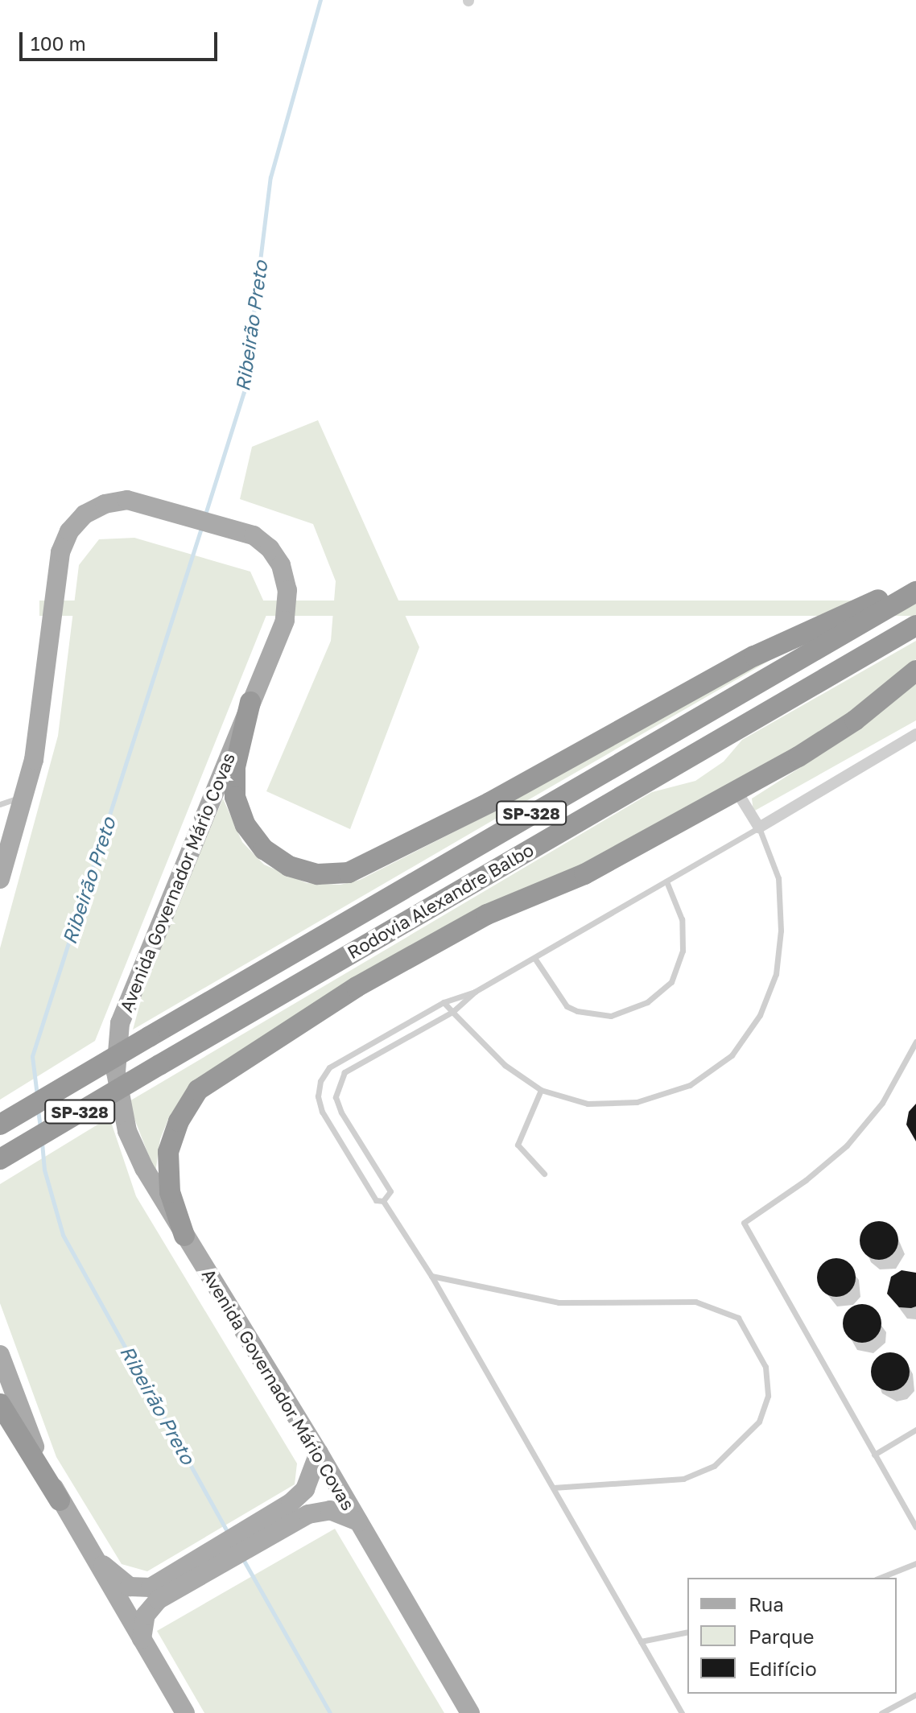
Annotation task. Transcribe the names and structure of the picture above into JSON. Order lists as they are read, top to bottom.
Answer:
{
  "streets": {
    "highway": ["SP-328", "Rodovia Alexandre Balbo"],
    "main road": ["Avenida Governador Mário Covas"]
  },
  "water": ["Ribeirão Preto"],
  "legend": ["Rua", "Parque", "Edifício"],
  "scale_bar": "100 m"
}
